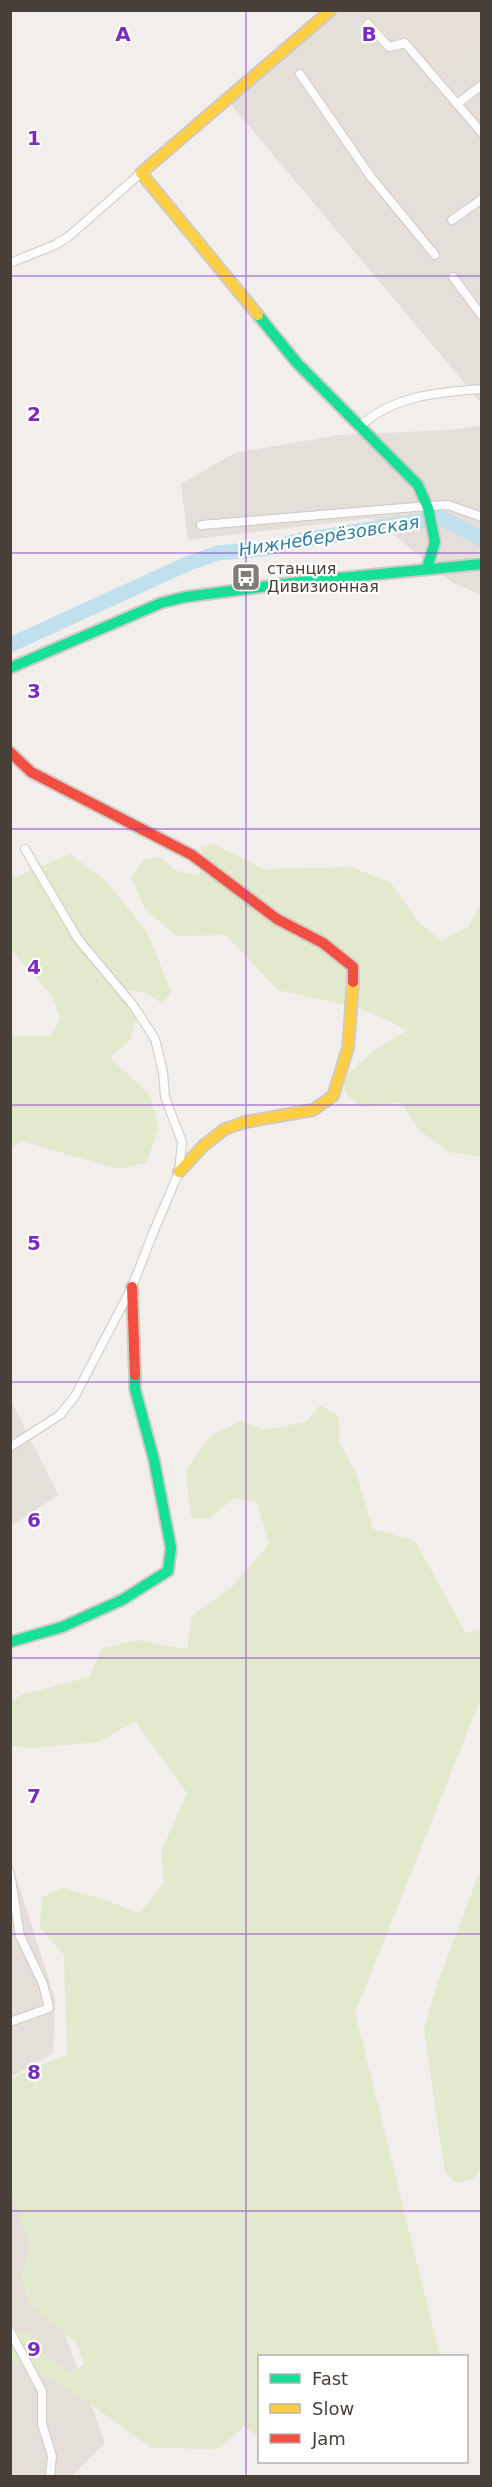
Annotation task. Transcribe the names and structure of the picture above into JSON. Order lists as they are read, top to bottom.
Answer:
{
  "water": ["Нижнеберёзовская"],
  "places": {
    "bus stop": ["станция Дивизионная"]
  },
  "legend": ["Fast", "Slow", "Jam"],
  "grid": {
    "columns": ["A", "B"],
    "rows": [
      "1",
      "2",
      "3",
      "4",
      "5",
      "6",
      "7",
      "8",
      "9"
    ]
  }
}
